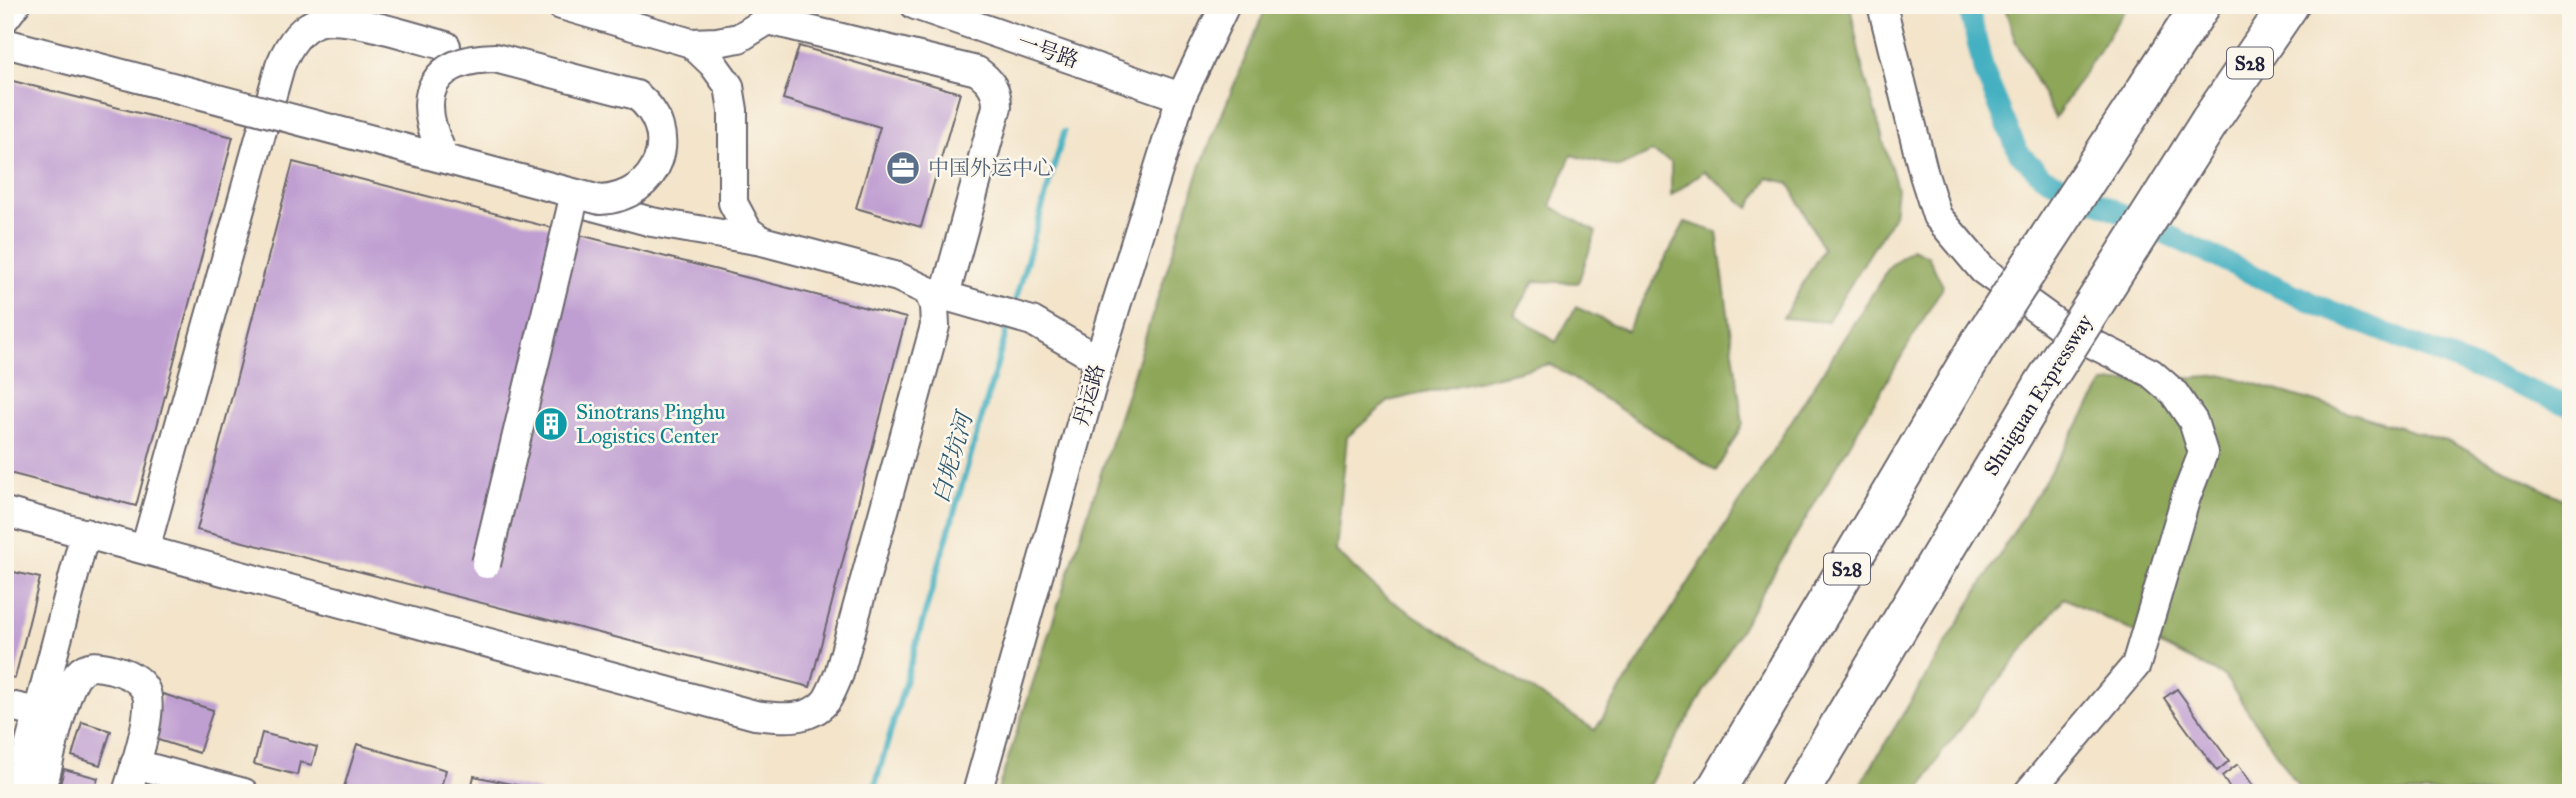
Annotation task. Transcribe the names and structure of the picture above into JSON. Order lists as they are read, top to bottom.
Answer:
{
  "streets": {
    "highway": ["S28", "Shuiguan Expressway"],
    "street": ["一号路", "丹运路"]
  },
  "crossings": [
    ["一号路", "丹运路"]
  ],
  "water": ["白坭坑河"],
  "places": {
    "office": ["中国外运中心"],
    "building": ["Sinotrans Pinghu Logistics Center"]
  }
}
